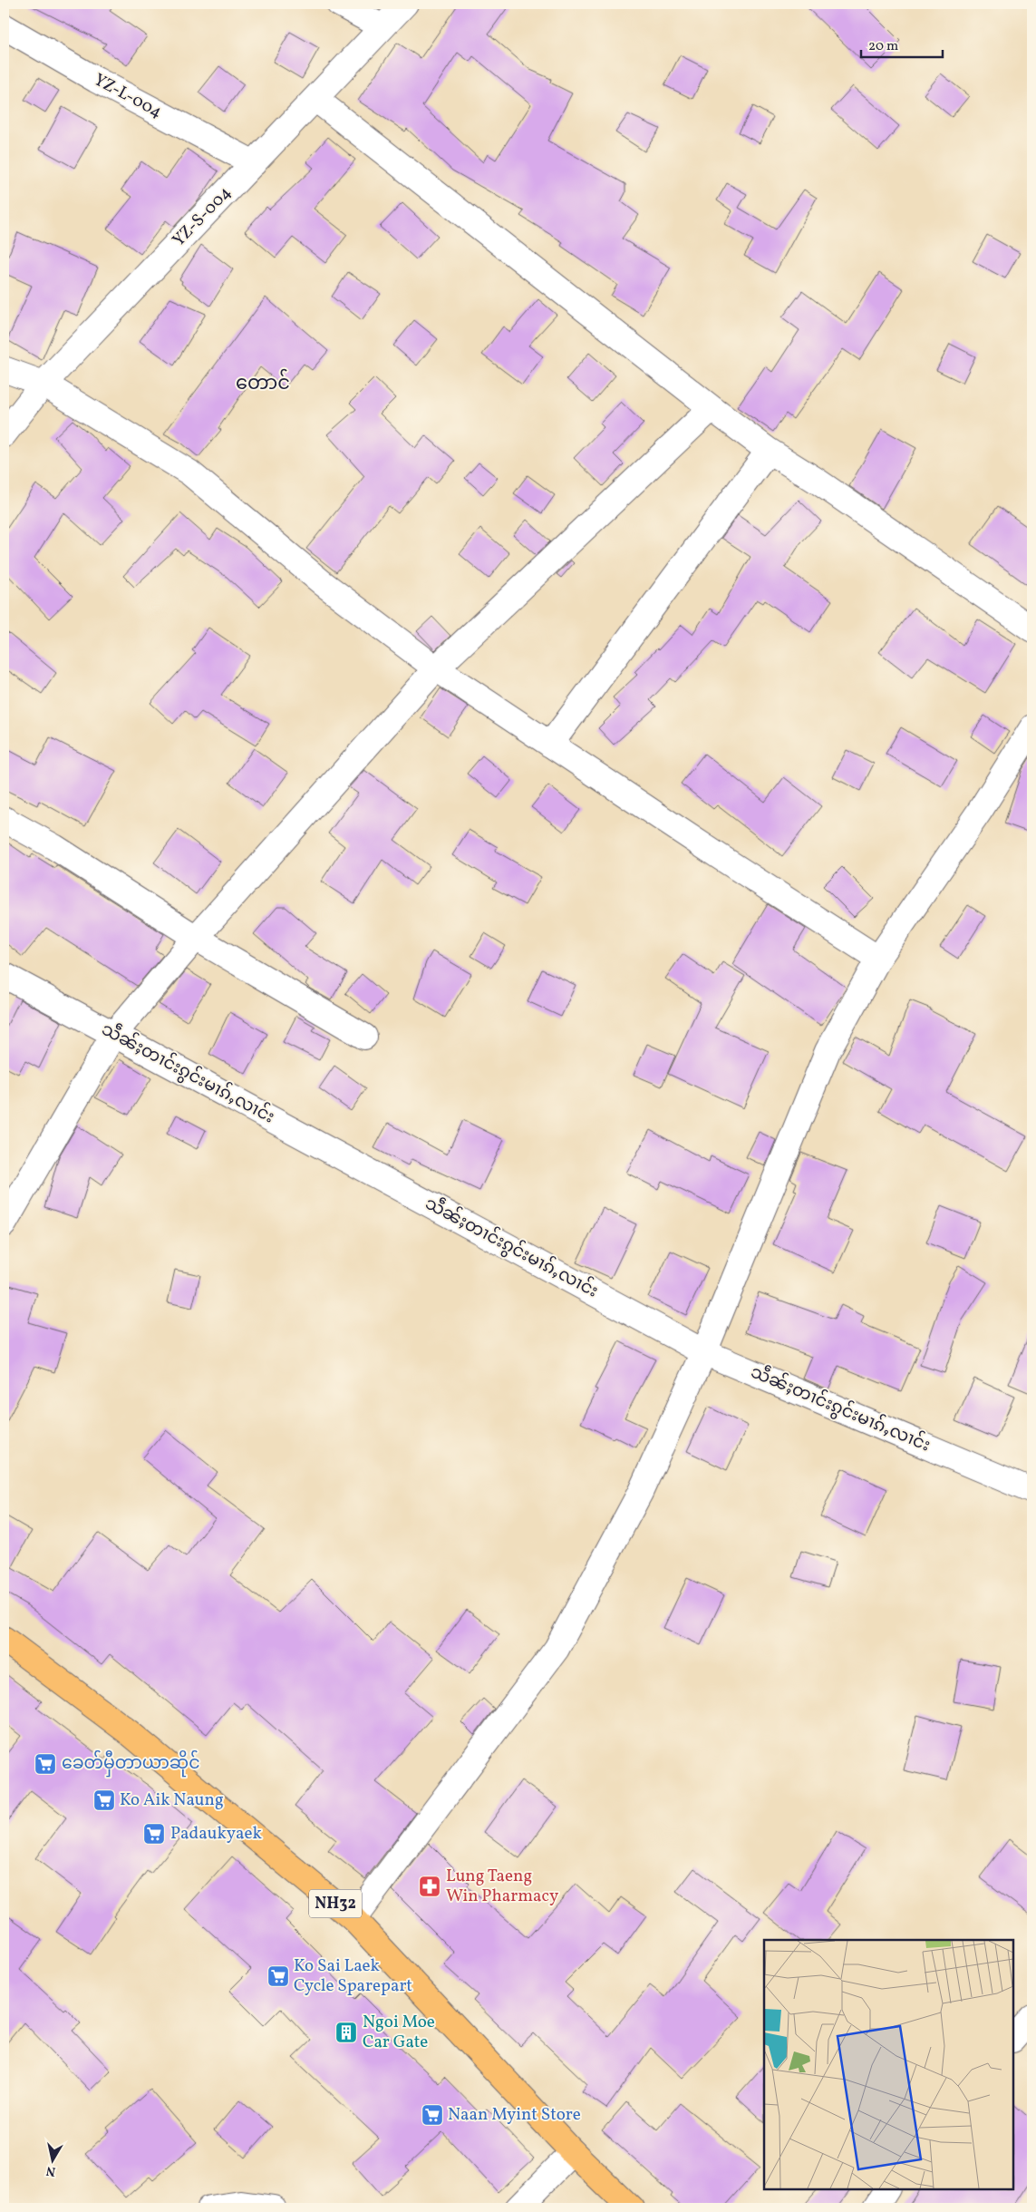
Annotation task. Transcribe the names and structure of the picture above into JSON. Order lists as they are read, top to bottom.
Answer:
{
  "streets": {
    "highway": ["NH32"],
    "street": ["YZ-L-004", "YZ-S-004", "သဵၼ်ႈတၢင်းၵွင်းမၢၵ်ႇလၢင်း"]
  },
  "crossings": [
    ["YZ-L-004", "YZ-S-004"]
  ],
  "districts": ["တောင်"],
  "places": {
    "supermarket": [
      "ခေတ်မှီတာယာဆိုင်",
      "Ko Aik Naung",
      "Padaukyaek",
      "Ko Sai Laek Cycle Sparepart",
      "Naan Myint Store"
    ],
    "pharmacy": ["Lung Taeng Win Pharmacy"],
    "building": ["Ngoi Moe Car Gate"]
  },
  "scale_bar": "20 m",
  "north": "bottom"
}
